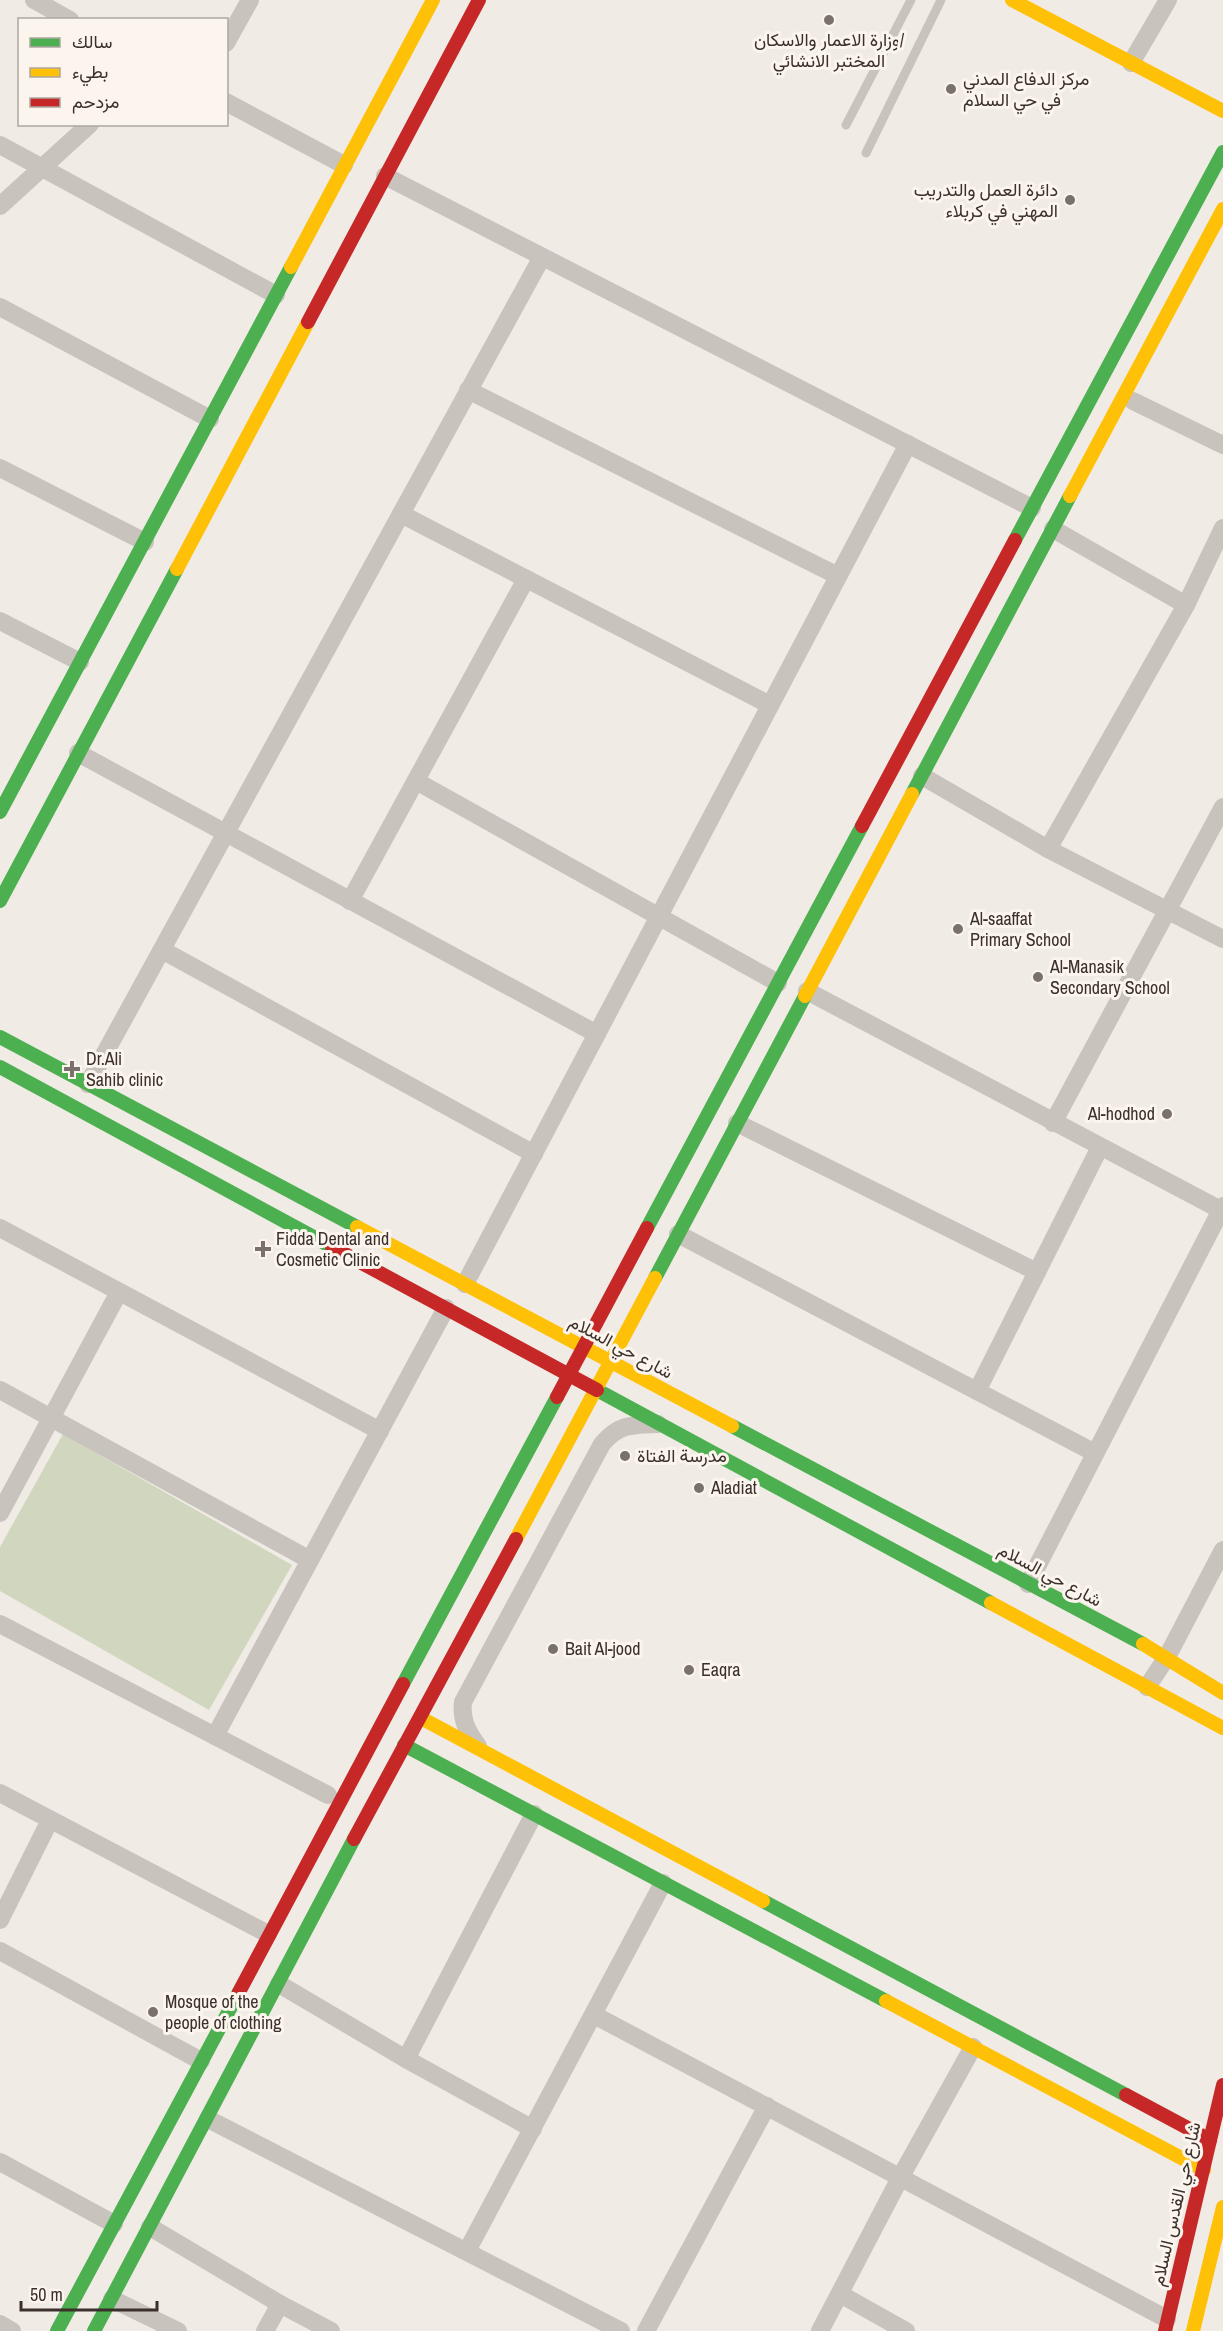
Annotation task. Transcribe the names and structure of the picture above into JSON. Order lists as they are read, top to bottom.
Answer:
{
  "streets": {
    "street": ["شارع حي السلام", "شارع حي القدس السلام"]
  },
  "places": {
    "other": [
      "وزارة الاعمار والاسكان/ المختبر الانشائي",
      "مركز الدفاع المدني في حي السلام",
      "دائرة العمل والتدريب المهني في كربلاء",
      "Al-saaffat Primary School",
      "Al-Manasik Secondary School",
      "Al-hodhod",
      "مدرسة الفتاة",
      "Aladiat",
      "Bait Al-jood",
      "Eaqra",
      "Mosque of the people of clothing"
    ],
    "health": ["Dr.Ali Sahib clinic", "Fidda Dental and Cosmetic Clinic"]
  },
  "legend": ["سالك", "بطيء", "مزدحم"],
  "scale_bar": "50 m"
}
